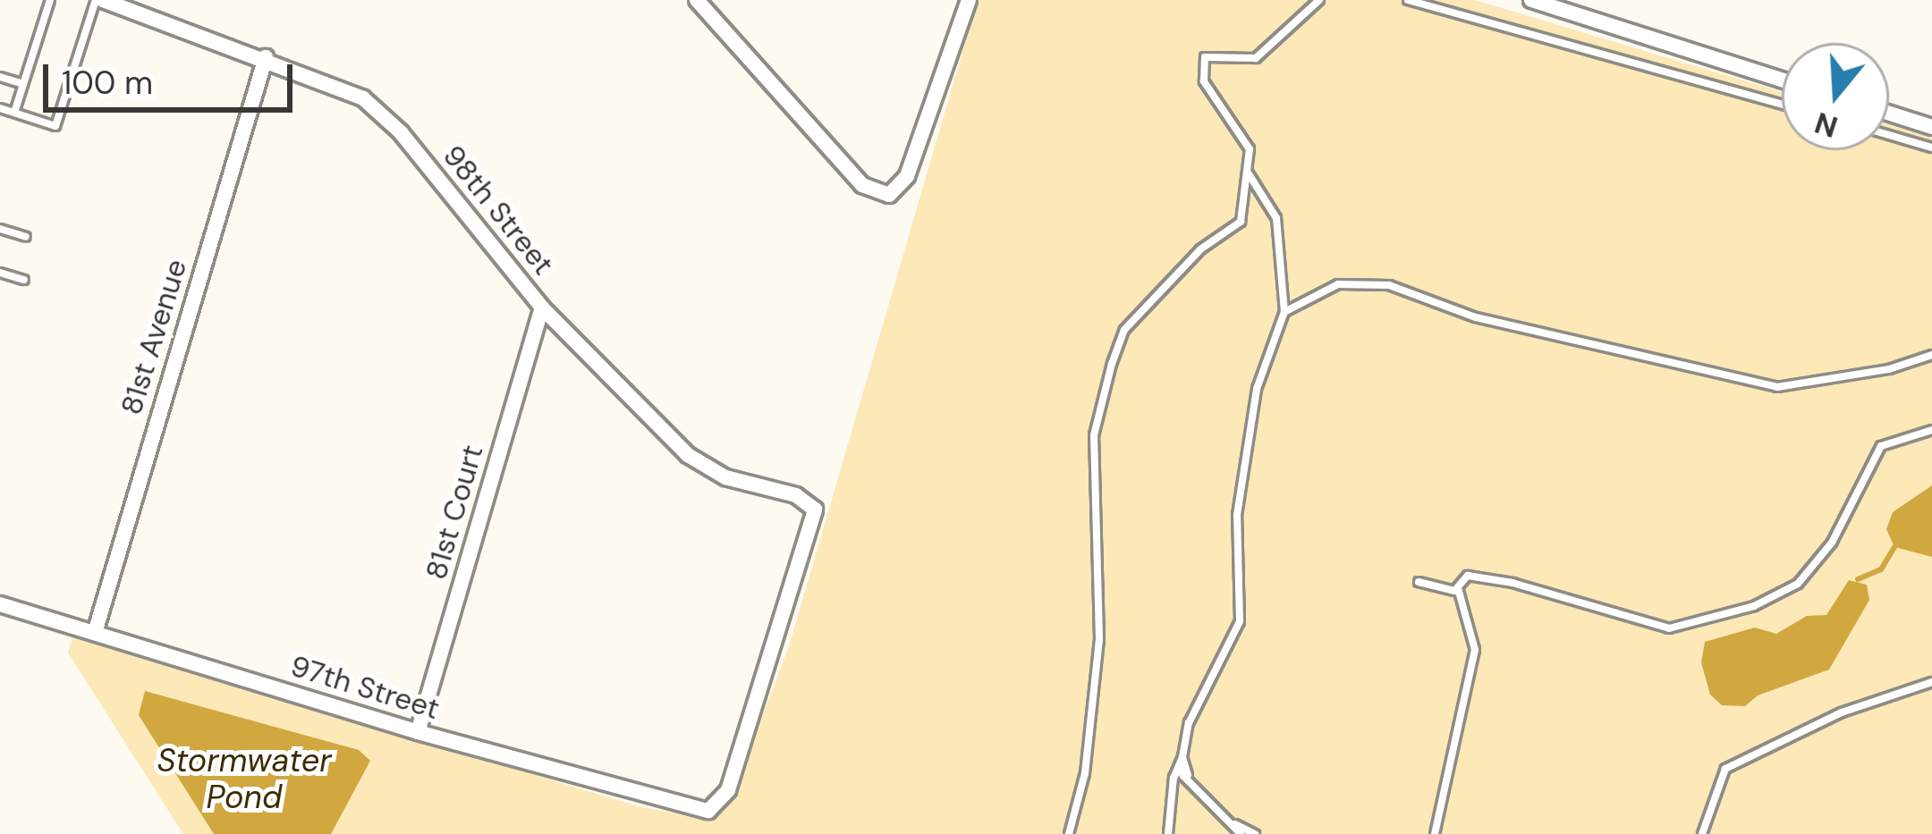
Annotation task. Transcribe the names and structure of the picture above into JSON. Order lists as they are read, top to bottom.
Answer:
{
  "streets": {
    "street": [
      "98th Street",
      "81st Avenue",
      "81st Court",
      "97th Street"
    ]
  },
  "crossings": [
    ["98th Street", "81st Avenue"],
    ["98th Street", "81st Court"],
    ["98th Street", "97th Street"],
    ["81st Avenue", "97th Street"],
    ["81st Court", "97th Street"]
  ],
  "water": ["Stormwater Pond"],
  "scale_bar": "100 m",
  "north": "bottom"
}
